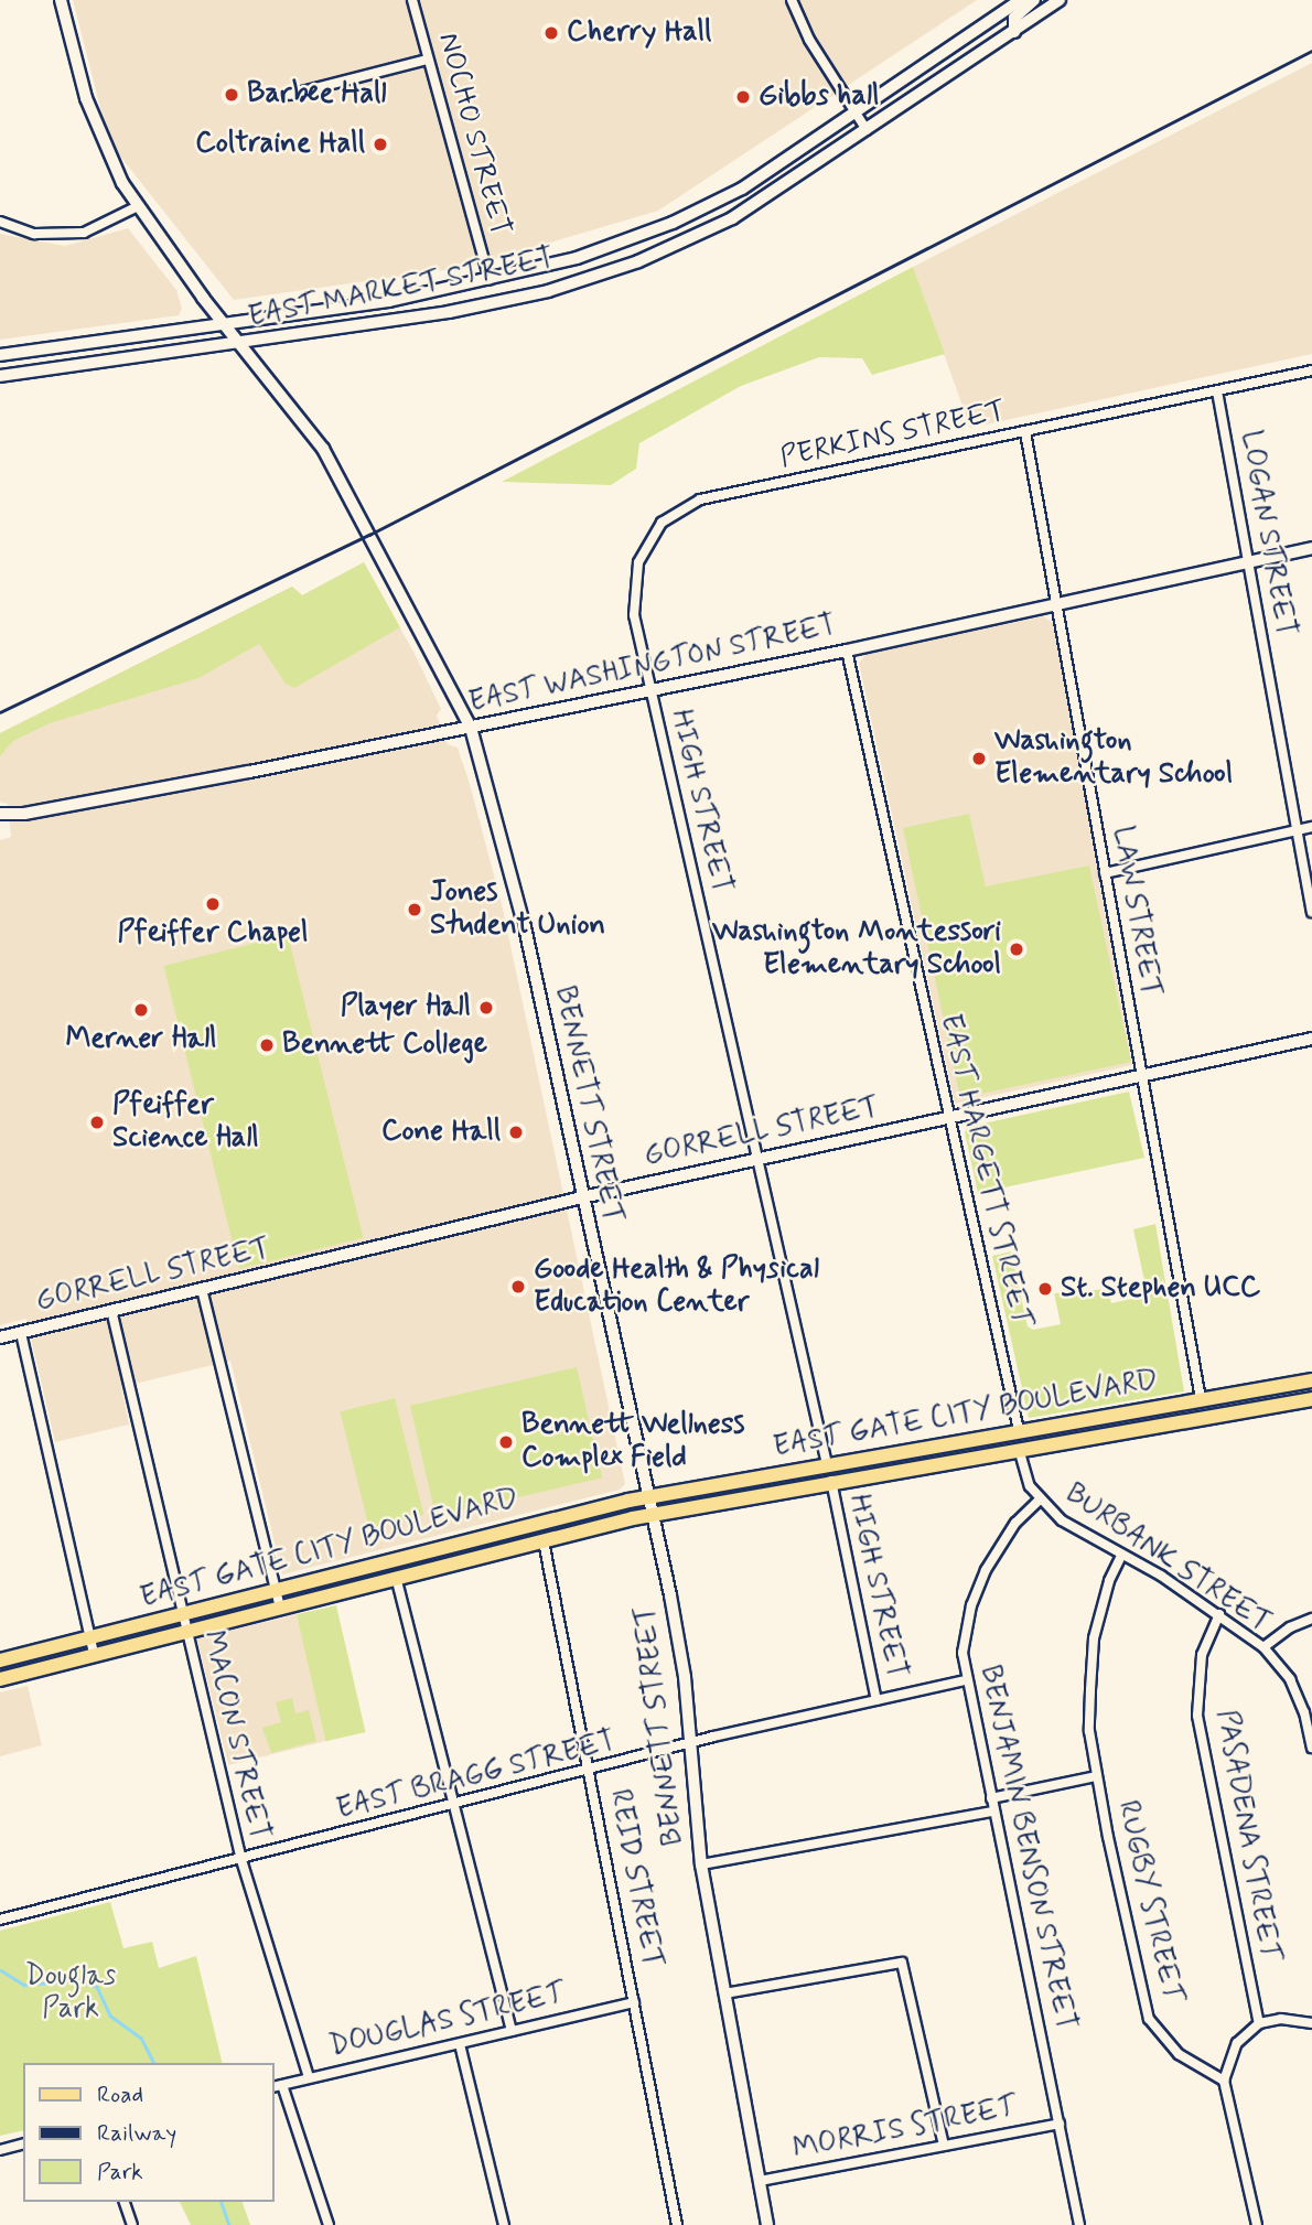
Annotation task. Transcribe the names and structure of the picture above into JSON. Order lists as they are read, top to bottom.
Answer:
{
  "streets": {
    "main road": ["EAST GATE CITY BOULEVARD"],
    "street": [
      "NOCHO STREET",
      "EAST MARKET STREET",
      "PERKINS STREET",
      "LOGAN STREET",
      "EAST WASHINGTON STREET",
      "HIGH STREET",
      "LAW STREET",
      "BENNETT STREET",
      "GORRELL STREET",
      "EAST HARGETT STREET",
      "BURBANK STREET",
      "MACON STREET",
      "EAST BRAGG STREET",
      "PASADENA STREET",
      "BENJAMIN BENSON STREET",
      "REID STREET",
      "RUGBY STREET",
      "DOUGLAS STREET",
      "MORRIS STREET"
    ]
  },
  "crossings": [
    ["NOCHO STREET", "EAST MARKET STREET"],
    ["EAST MARKET STREET", "BENNETT STREET"],
    ["PERKINS STREET", "LOGAN STREET"],
    ["PERKINS STREET", "EAST WASHINGTON STREET"],
    ["PERKINS STREET", "HIGH STREET"],
    ["PERKINS STREET", "LAW STREET"],
    ["LOGAN STREET", "EAST WASHINGTON STREET"],
    ["EAST WASHINGTON STREET", "HIGH STREET"],
    ["EAST WASHINGTON STREET", "LAW STREET"],
    ["EAST WASHINGTON STREET", "BENNETT STREET"],
    ["EAST WASHINGTON STREET", "EAST HARGETT STREET"],
    ["HIGH STREET", "GORRELL STREET"],
    ["HIGH STREET", "EAST GATE CITY BOULEVARD"],
    ["HIGH STREET", "EAST BRAGG STREET"],
    ["LAW STREET", "GORRELL STREET"],
    ["LAW STREET", "EAST GATE CITY BOULEVARD"],
    ["BENNETT STREET", "GORRELL STREET"],
    ["BENNETT STREET", "EAST GATE CITY BOULEVARD"],
    ["BENNETT STREET", "EAST BRAGG STREET"],
    ["BENNETT STREET", "MORRIS STREET"],
    ["GORRELL STREET", "EAST HARGETT STREET"],
    ["GORRELL STREET", "MACON STREET"],
    ["EAST HARGETT STREET", "EAST GATE CITY BOULEVARD"],
    ["EAST GATE CITY BOULEVARD", "BURBANK STREET"],
    ["EAST GATE CITY BOULEVARD", "MACON STREET"],
    ["EAST GATE CITY BOULEVARD", "REID STREET"],
    ["BURBANK STREET", "PASADENA STREET"],
    ["BURBANK STREET", "BENJAMIN BENSON STREET"],
    ["BURBANK STREET", "RUGBY STREET"],
    ["MACON STREET", "EAST BRAGG STREET"],
    ["MACON STREET", "DOUGLAS STREET"],
    ["EAST BRAGG STREET", "BENJAMIN BENSON STREET"],
    ["EAST BRAGG STREET", "REID STREET"],
    ["BENJAMIN BENSON STREET", "MORRIS STREET"],
    ["REID STREET", "DOUGLAS STREET"]
  ],
  "parks": ["Douglas Park"],
  "places": [
    "Cherry Hall",
    "Barbee Hall",
    "Gibbs hall",
    "Coltraine Hall",
    "Washington Elementary School",
    "Pfeiffer Chapel",
    "Jones Student Union",
    "Washington Montessori Elementary School",
    "Player Hall",
    "Merner Hall",
    "Bennett College",
    "Pfeiffer Science Hall",
    "Cone Hall",
    "Goode Health & Physical Education Center",
    "St. Stephen UCC",
    "Bennett Wellness Complex Field"
  ],
  "legend": ["Road", "Railway", "Park"]
}
